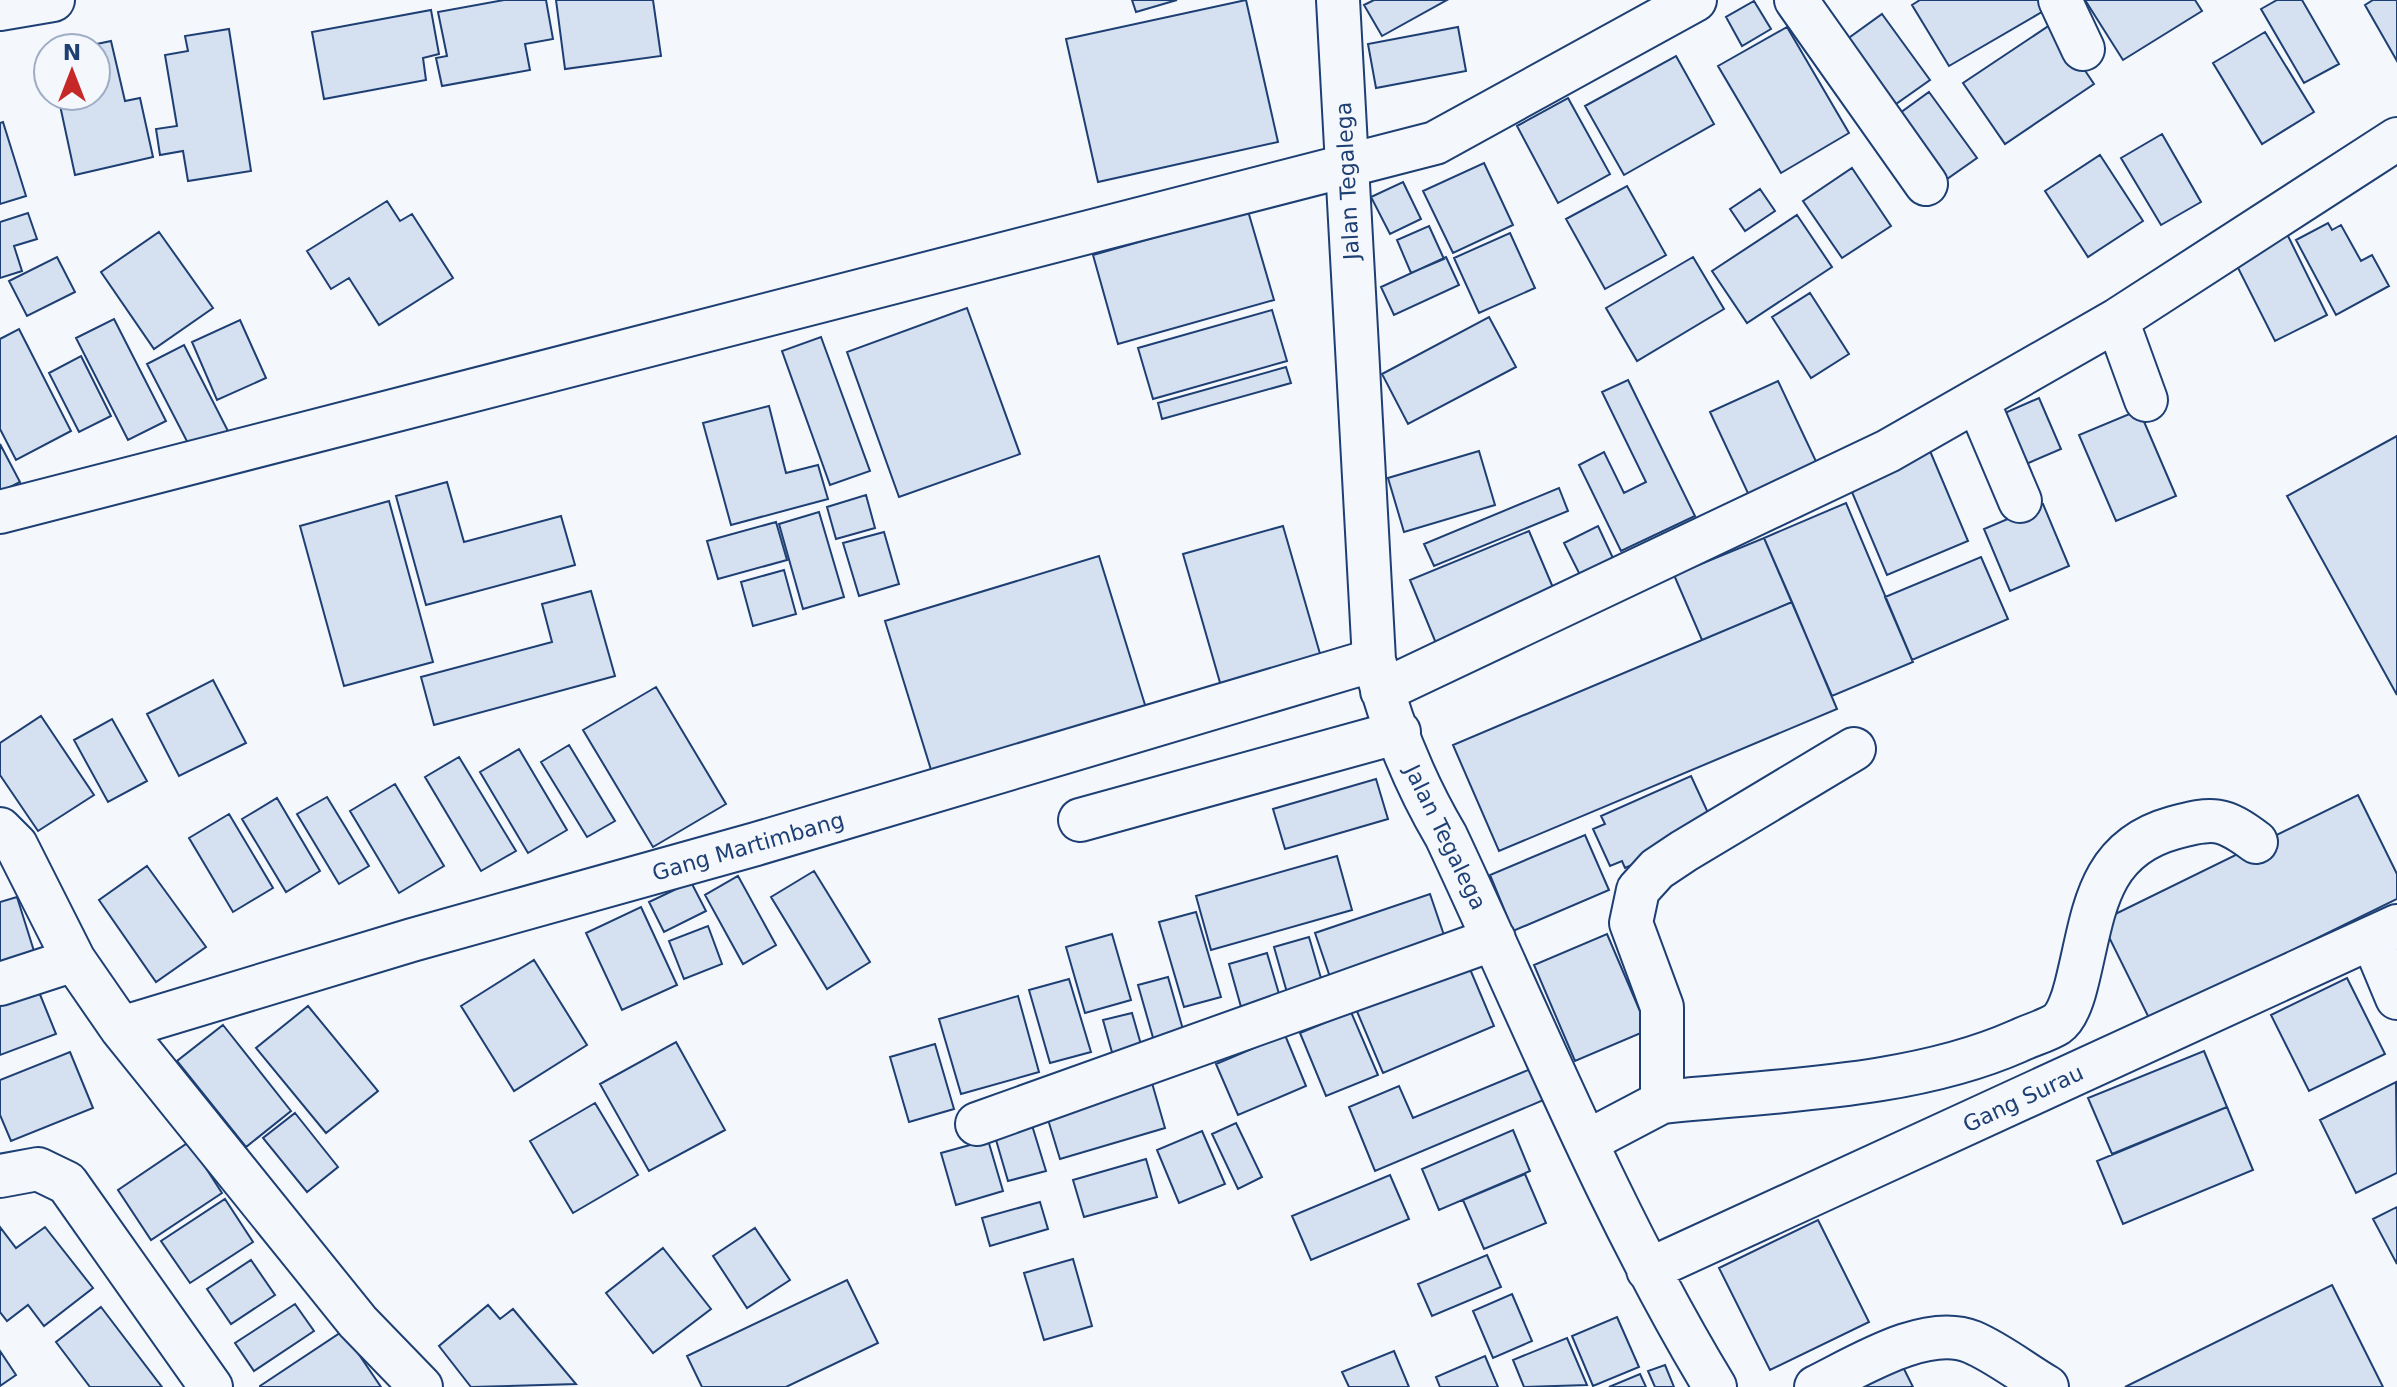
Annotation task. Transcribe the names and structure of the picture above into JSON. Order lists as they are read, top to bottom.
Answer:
{
  "streets": {
    "street": ["Jalan Tegalega", "Gang Martimbang", "Gang Surau"]
  },
  "crossings": [
    ["Jalan Tegalega", "Gang Martimbang"],
    ["Jalan Tegalega", "Gang Surau"]
  ],
  "north": "top"
}
